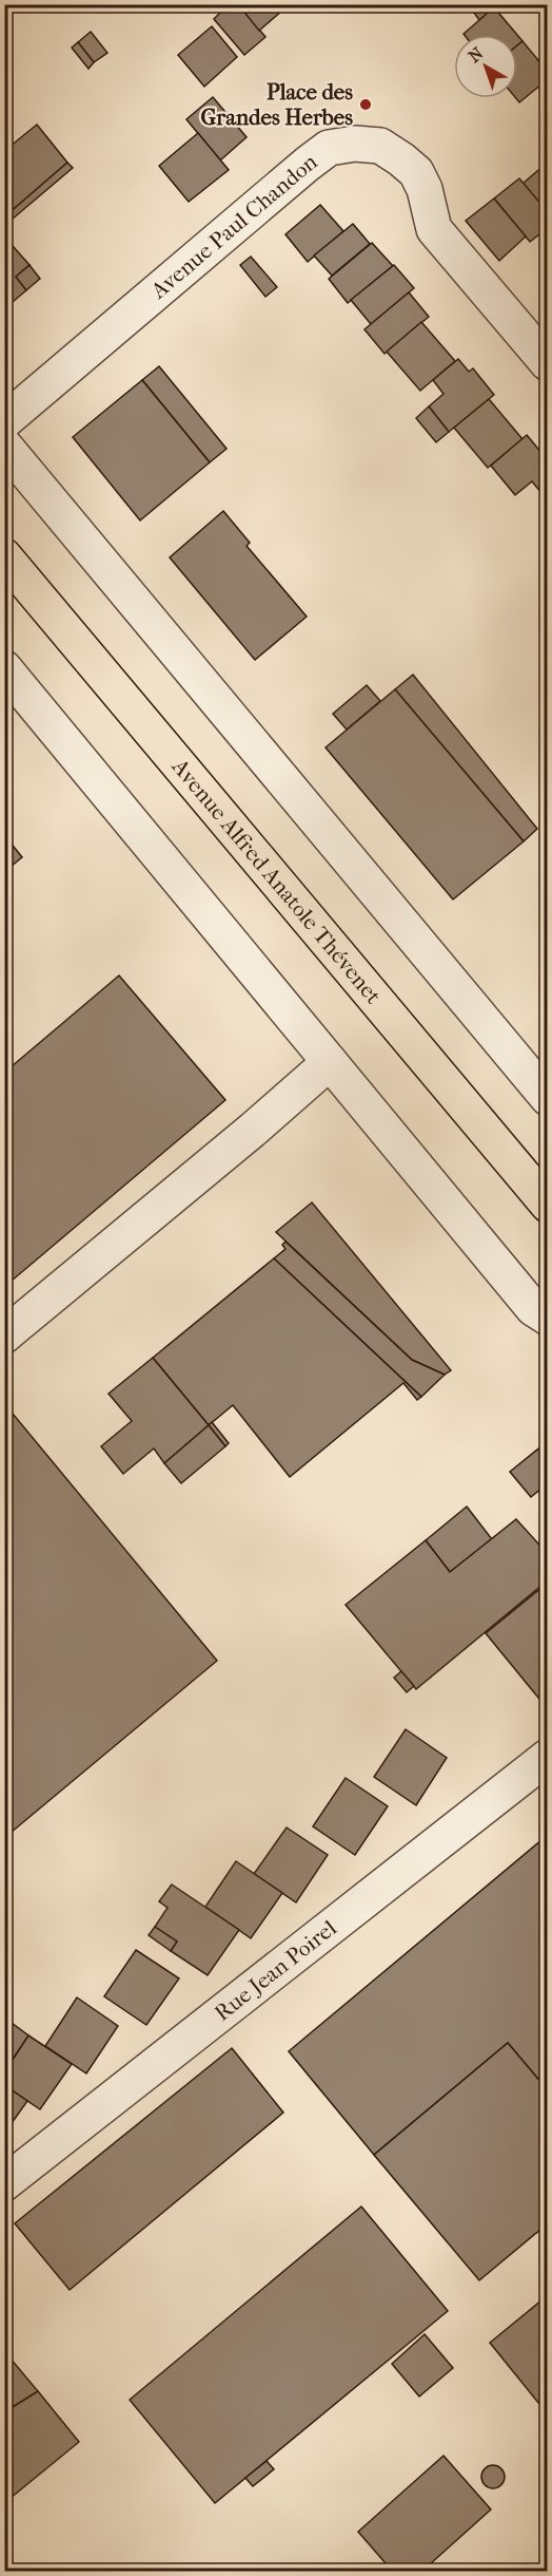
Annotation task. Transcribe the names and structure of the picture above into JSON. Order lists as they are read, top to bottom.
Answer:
{
  "streets": {
    "main road": ["Avenue Alfred Anatole Thévenet"],
    "street": ["Avenue Paul Chandon", "Rue Jean Poirel"]
  },
  "places": ["Place des Grandes Herbes"],
  "north": "top left"
}
